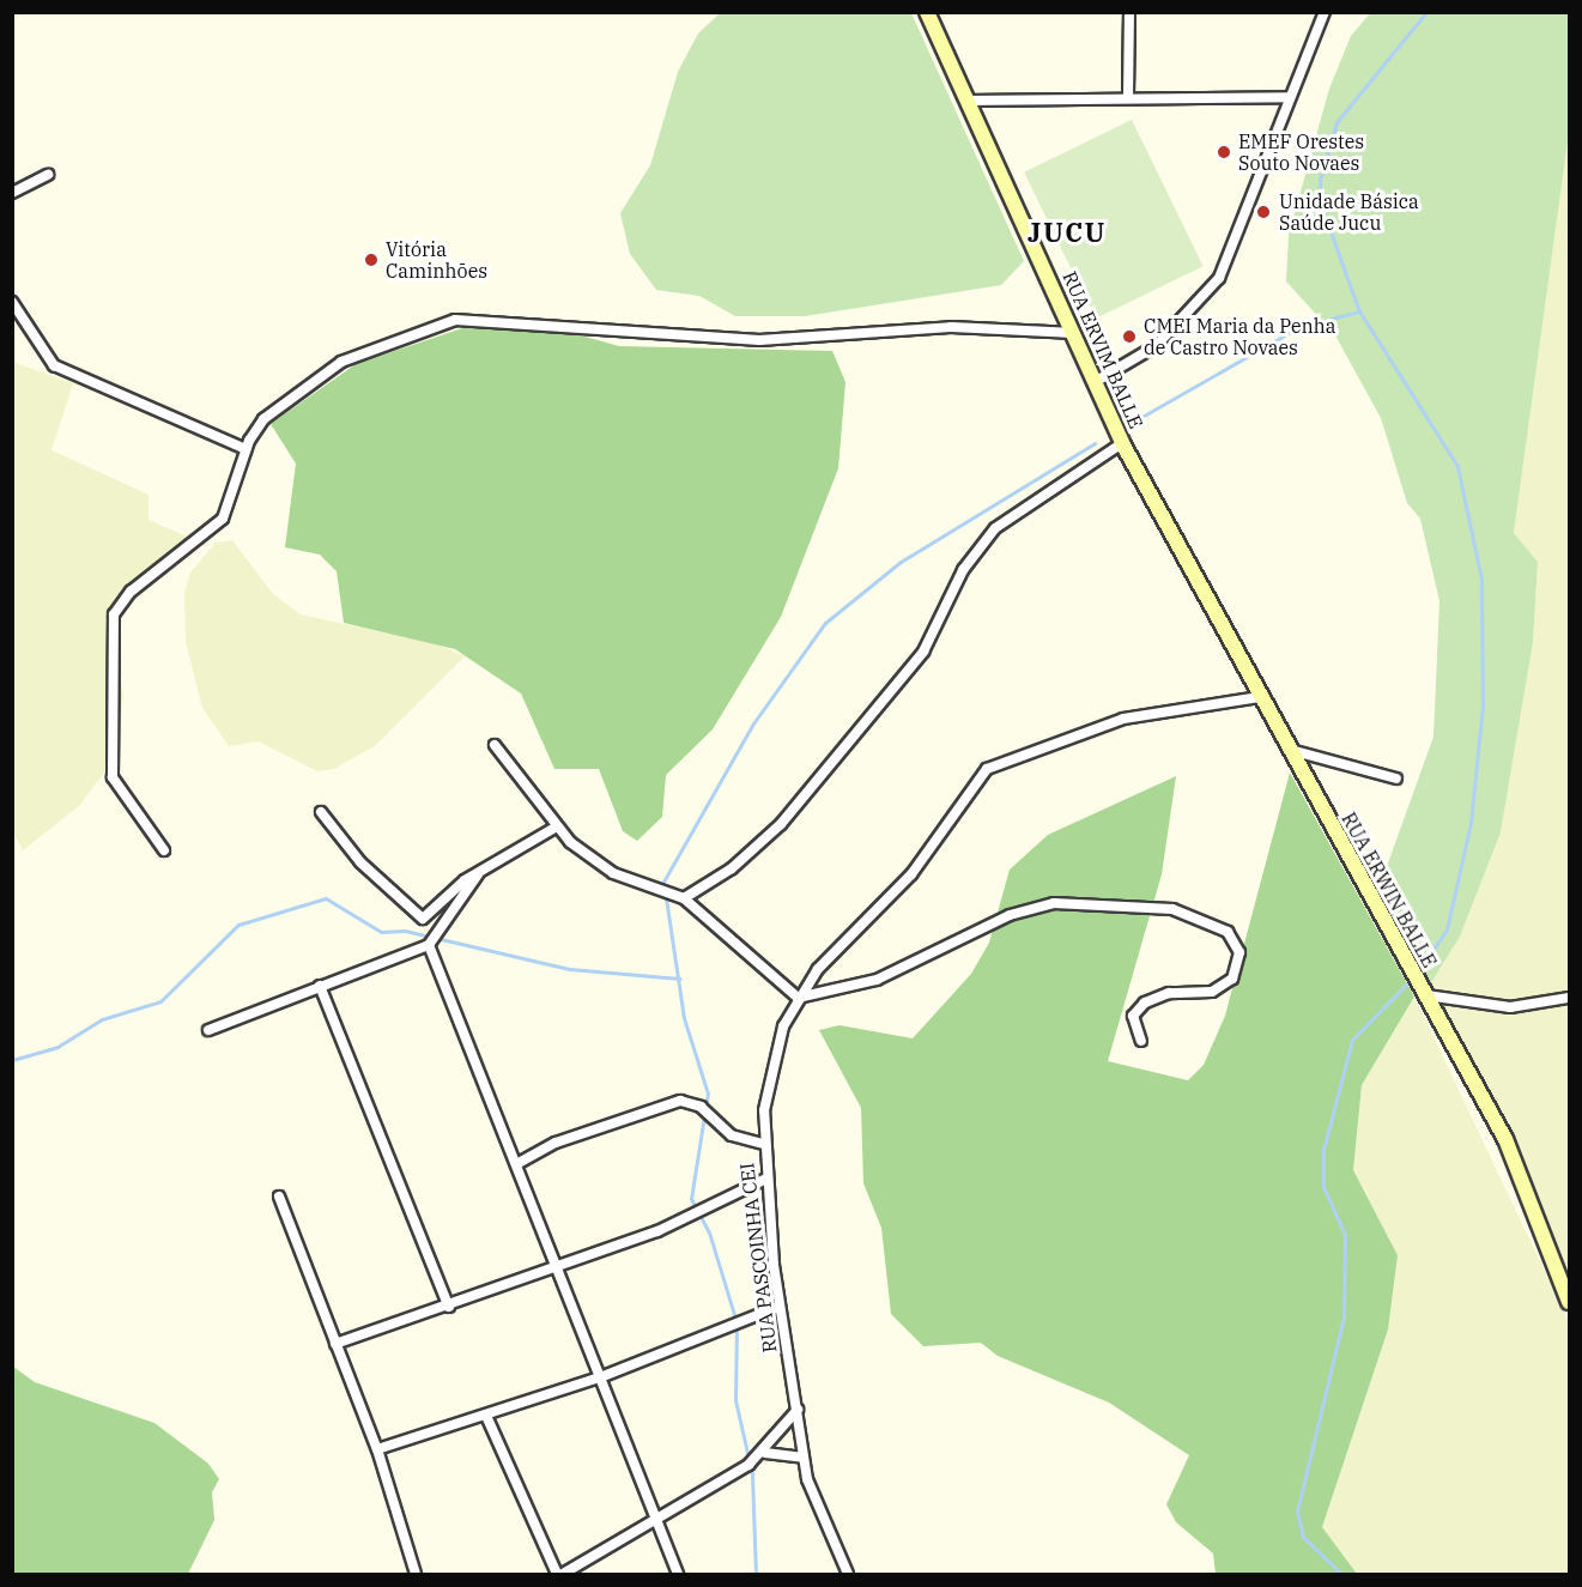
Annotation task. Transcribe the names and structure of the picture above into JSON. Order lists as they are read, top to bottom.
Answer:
{
  "streets": {
    "street": ["RUA ERVIM BALLE", "RUA ERWIN BALLE", "RUA PASCOINHA CEI"]
  },
  "crossings": [
    ["RUA ERVIM BALLE", "RUA ERWIN BALLE"],
    ["RUA ERWIN BALLE", "RUA PASCOINHA CEI"]
  ],
  "districts": ["JUCU"],
  "places": [
    "EMEF Orestes Souto Novaes",
    "Unidade Básica Saúde Jucu",
    "Vitória Caminhões",
    "CMEI Maria da Penha de Castro Novaes"
  ]
}
